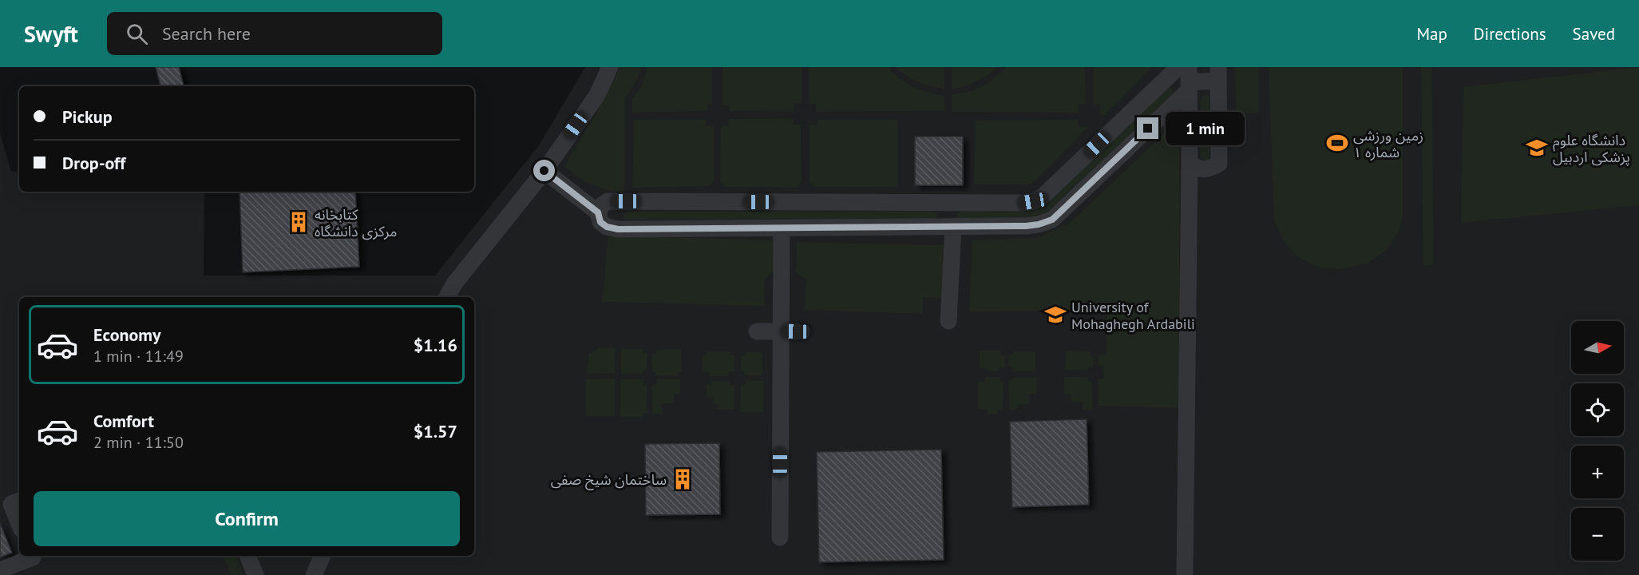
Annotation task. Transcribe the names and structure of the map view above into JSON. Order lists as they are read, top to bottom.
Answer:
{
  "places": {
    "sports": ["زمین ورزشی شماره ۱"],
    "school or university": ["دانشگاه علوم پزشکی اردبیل", "University of Mohaghegh Ardabili"],
    "building": ["کتابخانه مرکزی دانشگاه", "ساختمان شیخ صفی"]
  },
  "north": "right",
  "page": {
    "header": "Swyft",
    "search": "Search here",
    "nav": ["Map", "Directions", "Saved"],
    "banner": ["Pickup", "Drop-off"],
    "bubble": "1 min",
    "list": [
      {
        "name": "Economy",
        "note": "1 min · 11:49",
        "value": "$1.16"
      },
      {
        "name": "Comfort",
        "note": "2 min · 11:50",
        "value": "$1.57"
      }
    ],
    "map_buttons": ["+", "−"],
    "buttons": "Confirm"
  }
}
